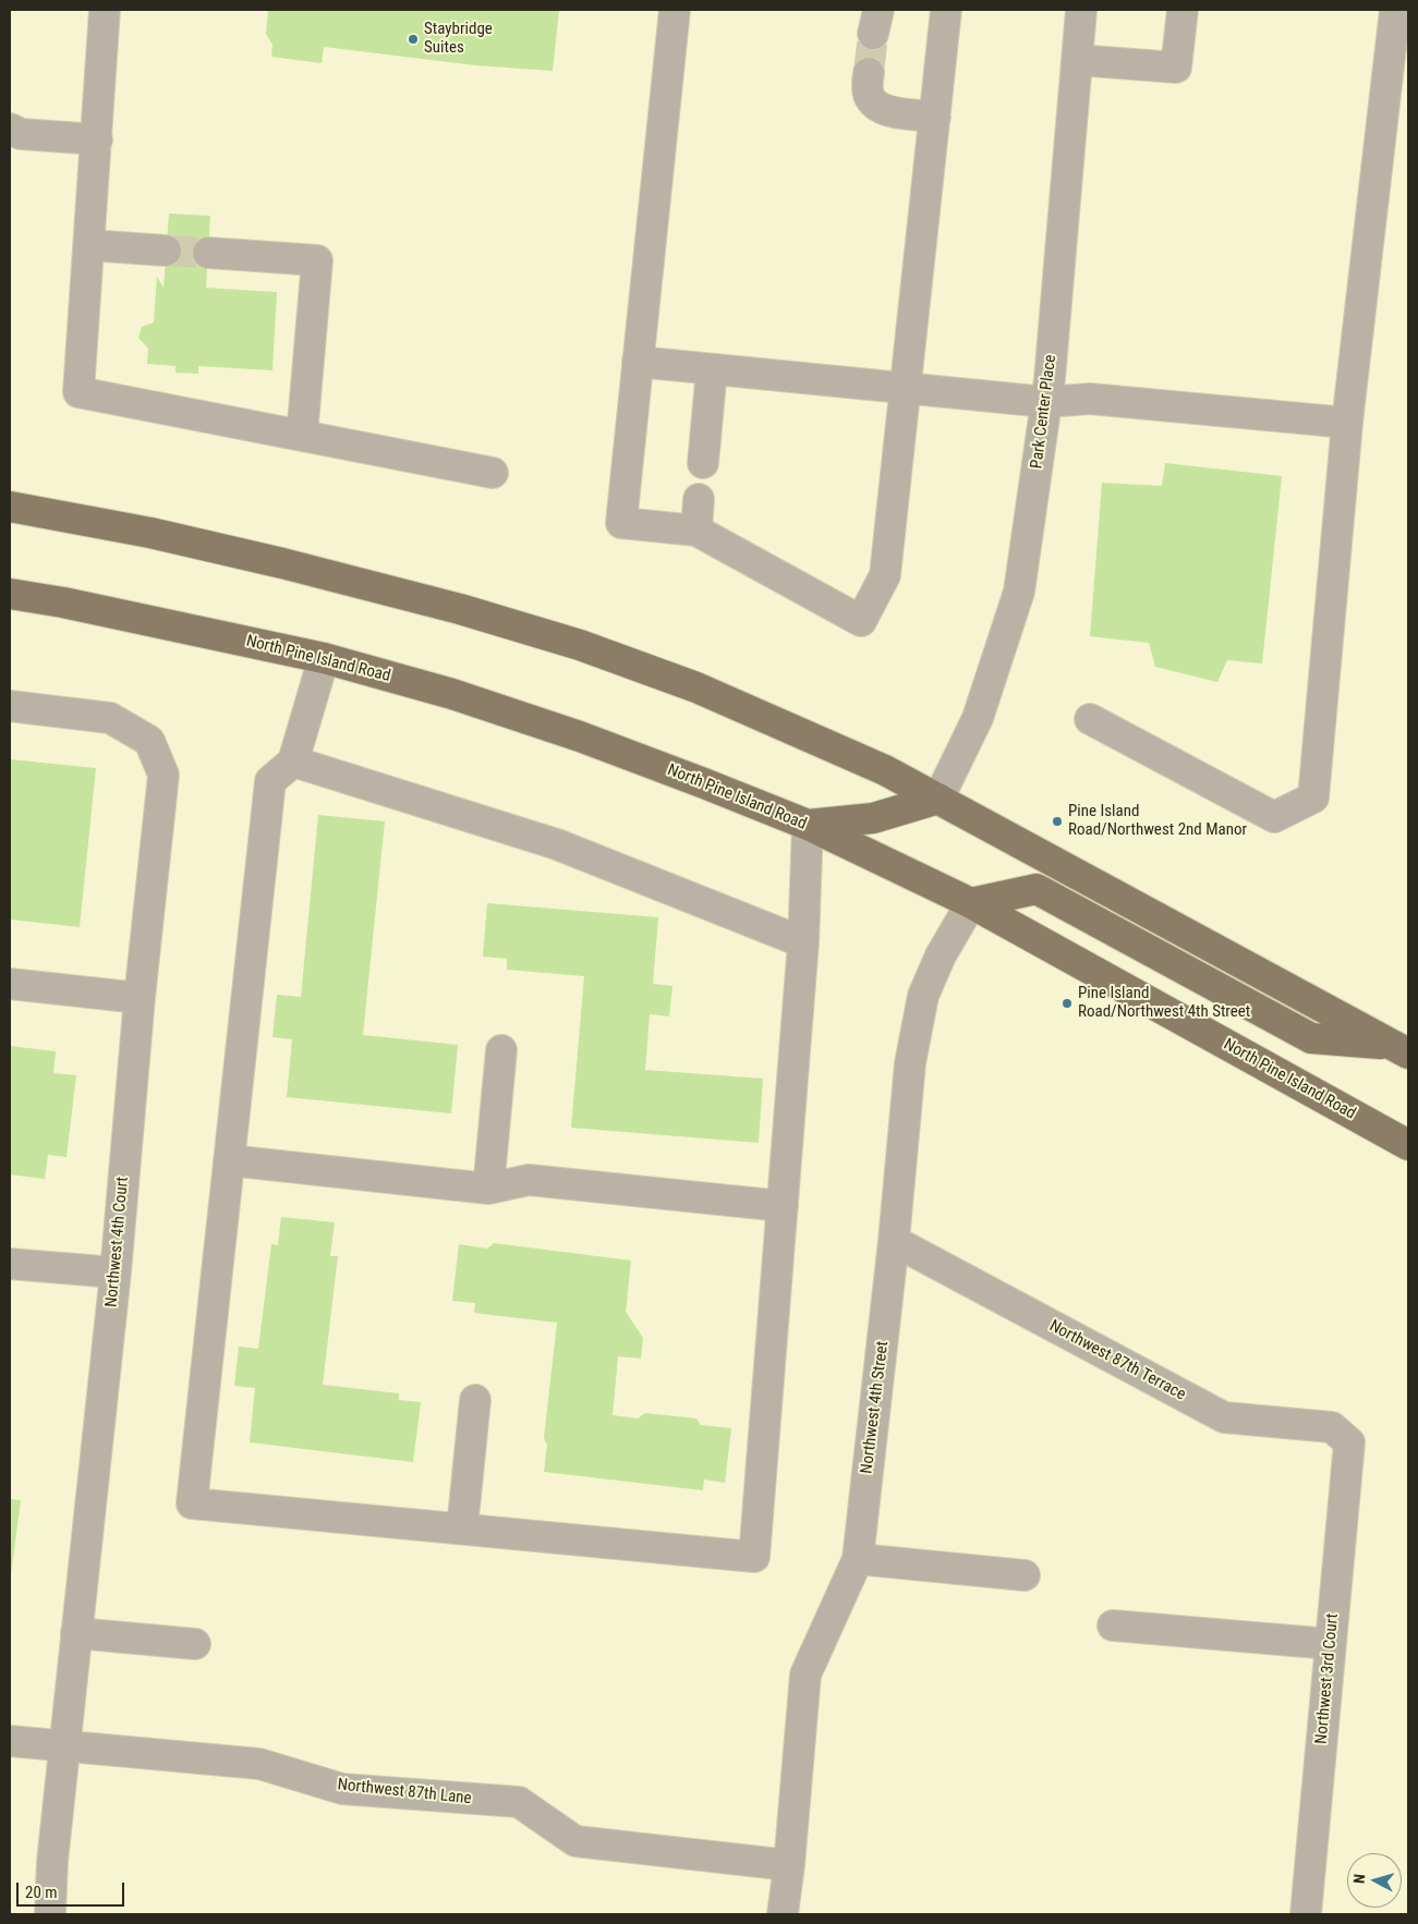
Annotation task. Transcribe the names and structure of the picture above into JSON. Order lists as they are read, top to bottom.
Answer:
{
  "streets": {
    "main road": ["North Pine Island Road"],
    "street": [
      "Park Center Place",
      "Northwest 4th Court",
      "Northwest 87th Terrace",
      "Northwest 4th Street",
      "Northwest 3rd Court",
      "Northwest 87th Lane"
    ]
  },
  "crossings": [
    ["North Pine Island Road", "Northwest 4th Street"],
    ["Northwest 4th Court", "Northwest 87th Lane"],
    ["Northwest 87th Terrace", "Northwest 4th Street"],
    ["Northwest 87th Terrace", "Northwest 3rd Court"],
    ["Northwest 4th Street", "Northwest 87th Lane"]
  ],
  "places": ["Staybridge Suites", "Pine Island Road/Northwest 2nd Manor", "Pine Island Road/Northwest 4th Street"],
  "scale_bar": "20 m",
  "north": "left"
}
